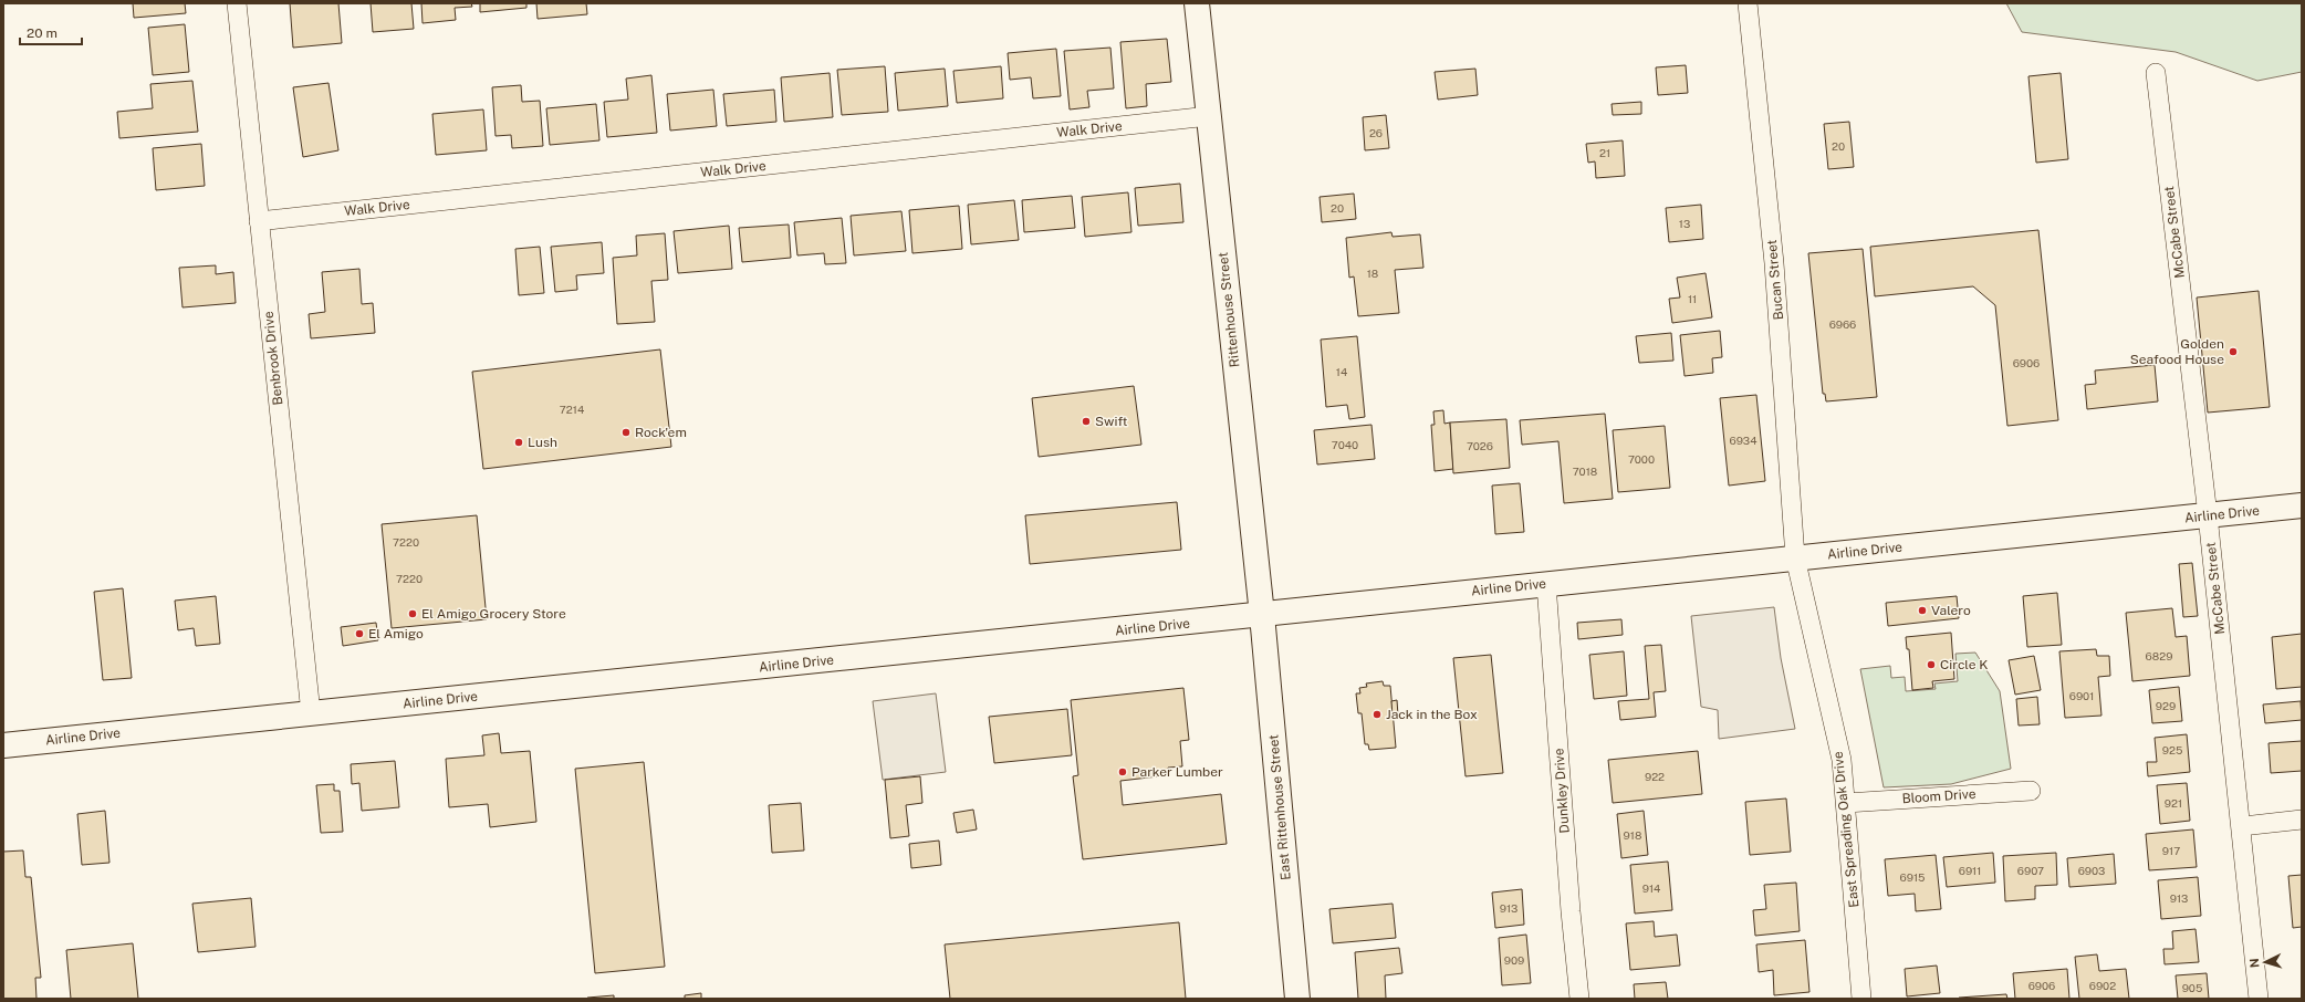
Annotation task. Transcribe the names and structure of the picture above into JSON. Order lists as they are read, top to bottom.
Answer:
{
  "streets": {
    "main road": ["Rittenhouse Street", "Airline Drive", "East Rittenhouse Street"],
    "street": [
      "Walk Drive",
      "McCabe Street",
      "Bucan Street",
      "Benbrook Drive",
      "Dunkley Drive",
      "Bloom Drive",
      "East Spreading Oak Drive"
    ]
  },
  "crossings": [
    ["Walk Drive", "Rittenhouse Street"],
    ["Walk Drive", "Benbrook Drive"],
    ["McCabe Street", "Airline Drive"],
    ["Bucan Street", "Airline Drive"],
    ["Bucan Street", "East Spreading Oak Drive"],
    ["Rittenhouse Street", "Airline Drive"],
    ["Rittenhouse Street", "East Rittenhouse Street"],
    ["Benbrook Drive", "Airline Drive"],
    ["Airline Drive", "Dunkley Drive"],
    ["Airline Drive", "East Rittenhouse Street"],
    ["Airline Drive", "East Spreading Oak Drive"],
    ["Bloom Drive", "East Spreading Oak Drive"]
  ],
  "places": [
    "Golden Seafood House",
    "Swift",
    "Rock'em",
    "Lush",
    "Valero",
    "El Amigo Grocery Store",
    "El Amigo",
    "Circle K",
    "Jack in the Box",
    "Parker Lumber"
  ],
  "house_numbers": [
    "26",
    "20",
    "21",
    "20",
    "13",
    "18",
    "11",
    "6966",
    "6906",
    "14",
    "7214",
    "6934",
    "7040",
    "7026",
    "7000",
    "7018",
    "7220",
    "7220",
    "6829",
    "6901",
    "929",
    "925",
    "922",
    "921",
    "918",
    "917",
    "6911",
    "6907",
    "6903",
    "6915",
    "914",
    "913",
    "913",
    "909",
    "6906",
    "6902",
    "905"
  ],
  "scale_bar": "20 m",
  "north": "left"
}
